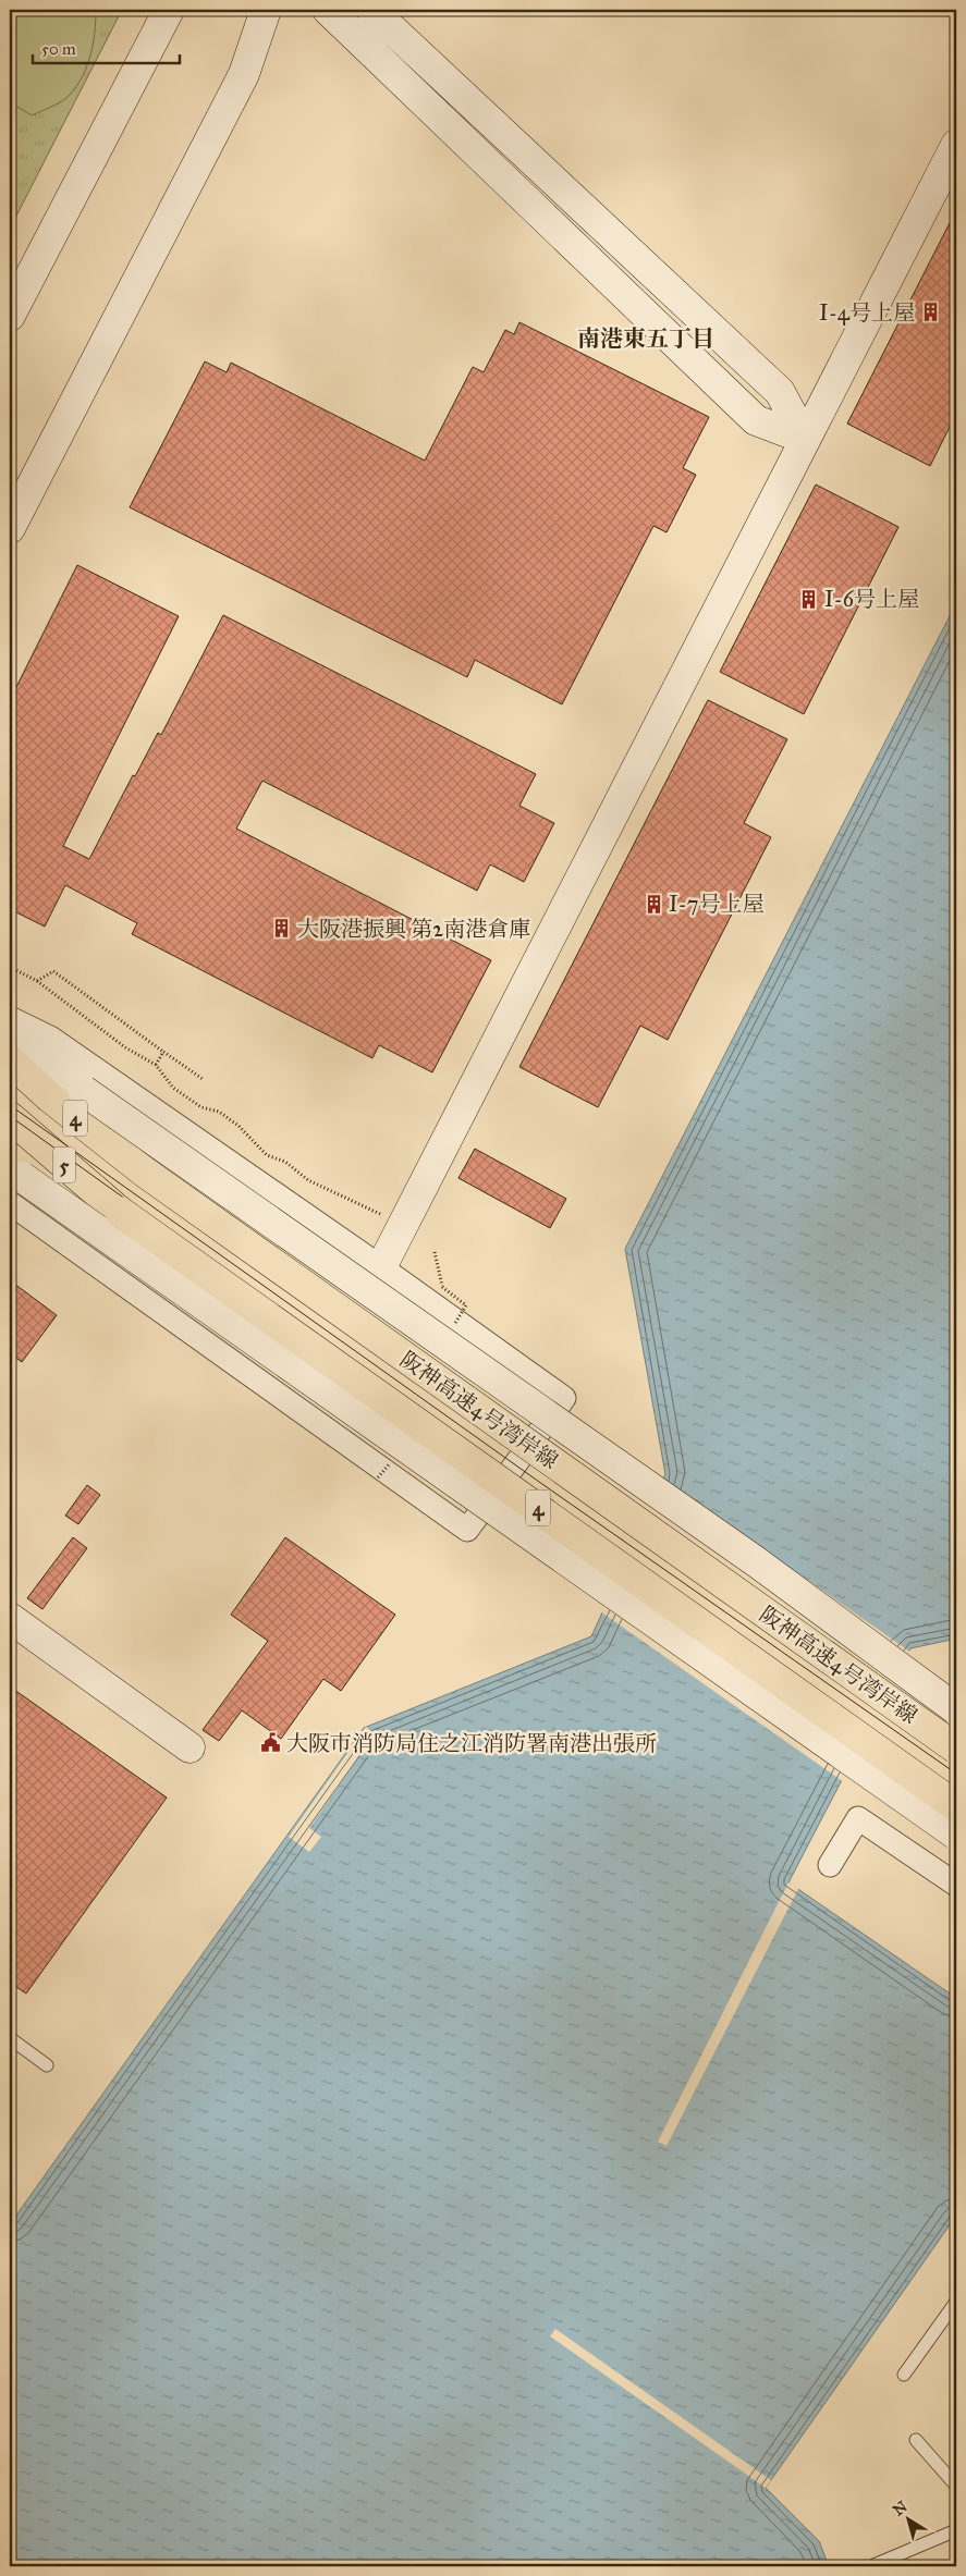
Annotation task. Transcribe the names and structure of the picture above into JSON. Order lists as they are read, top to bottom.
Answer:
{
  "streets": {
    "highway": ["4", "5", "阪神高速4号湾岸線"]
  },
  "crossings": [
    ["5", "阪神高速4号湾岸線"]
  ],
  "districts": ["南港東五丁目"],
  "places": {
    "building": [
      "I-4号上屋",
      "I-6号上屋",
      "I-7号上屋",
      "大阪港振興 第2南港倉庫"
    ],
    "public building": ["大阪市消防局住之江消防署南港出張所"]
  },
  "scale_bar": "50 m",
  "north": "top left"
}
